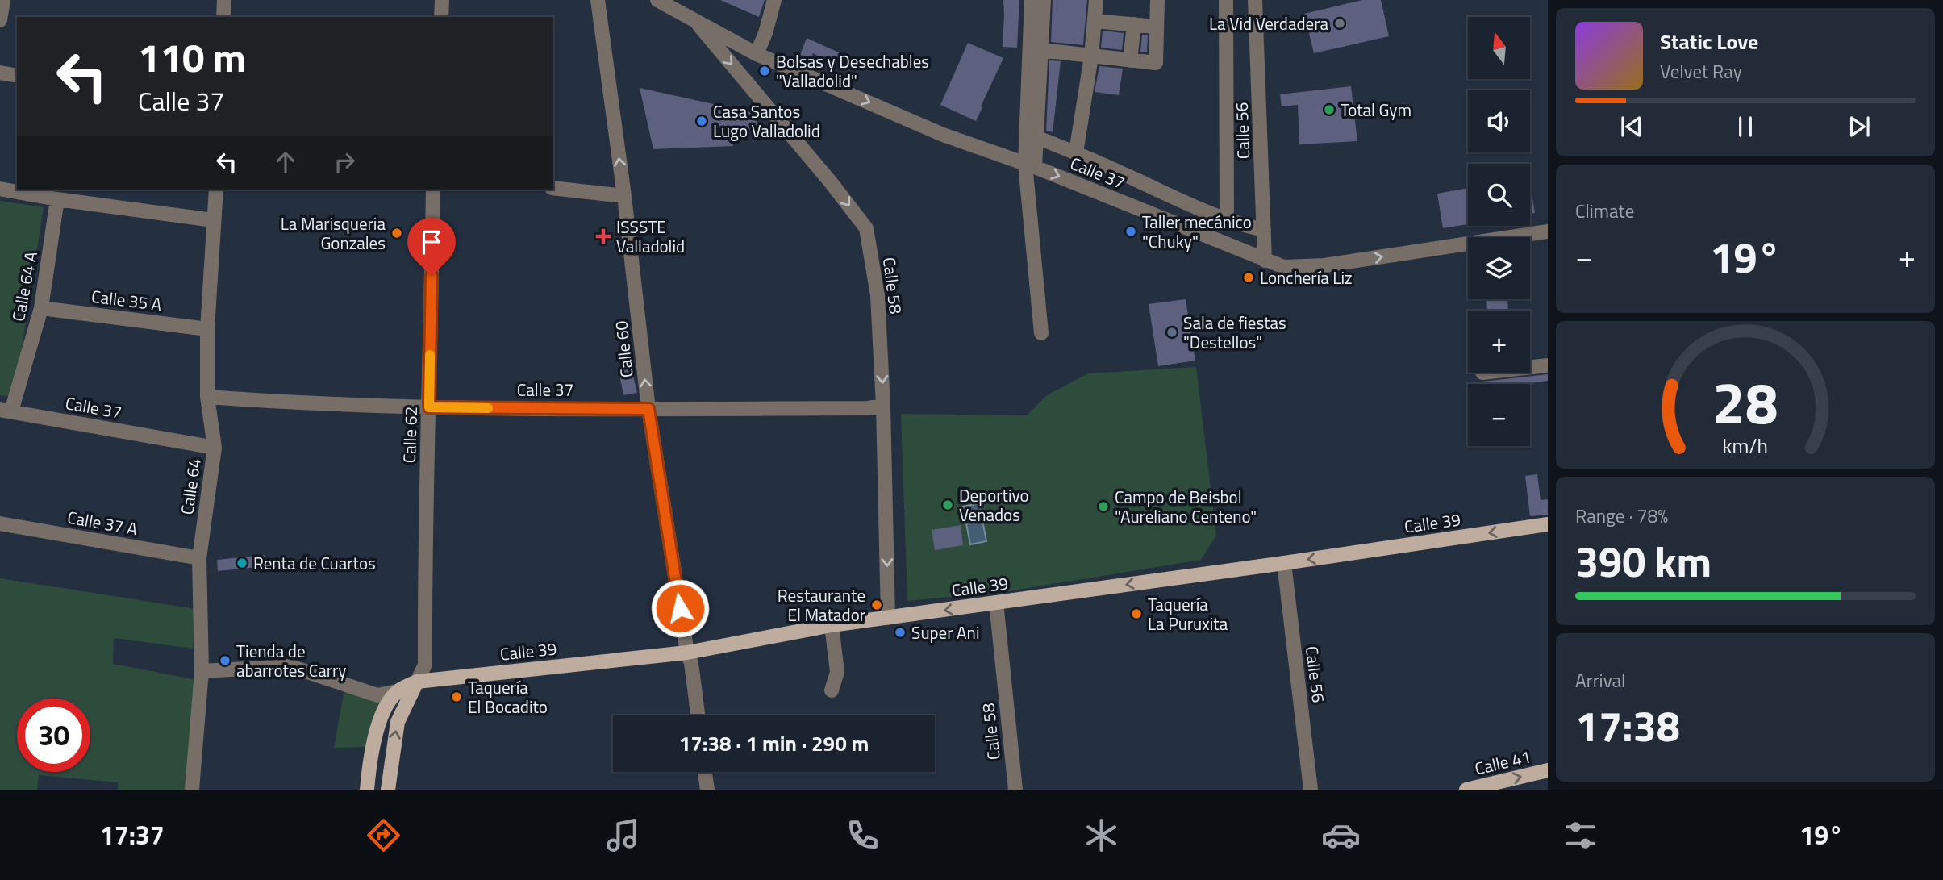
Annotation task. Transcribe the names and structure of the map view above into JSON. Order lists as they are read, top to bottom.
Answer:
{
  "streets": {
    "main road": ["Calle 39", "Calle 41"],
    "street": [
      "Calle 56",
      "Calle 37",
      "Calle 58",
      "Calle 64 A",
      "Calle 35 A",
      "Calle 60",
      "Calle 62",
      "Calle 64",
      "Calle 37 A"
    ]
  },
  "crossings": [
    ["Calle 56", "Calle 37"],
    ["Calle 56", "Calle 39"],
    ["Calle 37", "Calle 58"],
    ["Calle 37", "Calle 64 A"],
    ["Calle 37", "Calle 60"],
    ["Calle 37", "Calle 62"],
    ["Calle 37", "Calle 64"],
    ["Calle 58", "Calle 39"],
    ["Calle 64 A", "Calle 35 A"],
    ["Calle 35 A", "Calle 64"],
    ["Calle 60", "Calle 39"],
    ["Calle 62", "Calle 39"],
    ["Calle 64", "Calle 37 A"]
  ],
  "one_way": [
    "Calle 58",
    "Calle 60",
    "Calle 39",
    "Calle 41"
  ],
  "places": {
    "other": [
      "La Vid Verdadera",
      "Bolsas y Desechables \"Valladolid\"",
      "Total Gym",
      "Casa Santos Lugo Valladolid",
      "Taller mecánico \"Chuky\"",
      "La Marisqueria Gonzales",
      "Lonchería Liz",
      "Sala de fiestas \"Destellos\"",
      "Deportivo Venados",
      "Campo de Beisbol \"Aureliano Centeno\"",
      "Renta de Cuartos",
      "Restaurante El Matador",
      "Taquería La Puruxita",
      "Super Ani",
      "Tienda de abarrotes Carry",
      "Taquería El Bocadito"
    ],
    "health": ["ISSSTE Valladolid"]
  },
  "north": "top",
  "page": {
    "map_buttons": ["+", "−"],
    "turn": ["110 m", "Calle 37"],
    "song": ["Static Love", "Velvet Ray"],
    "tile": [
      "Climate",
      ["Range · 78%", "390 km"],
      ["Arrival", "17:38"]
    ],
    "heat": ["−", "19°", "+"],
    "limit": "30",
    "trip": "17:38 · 1 min · 290 m",
    "tabs": ["17:37", "19°"],
    "gauge": ["28", "km/h"]
  }
}
